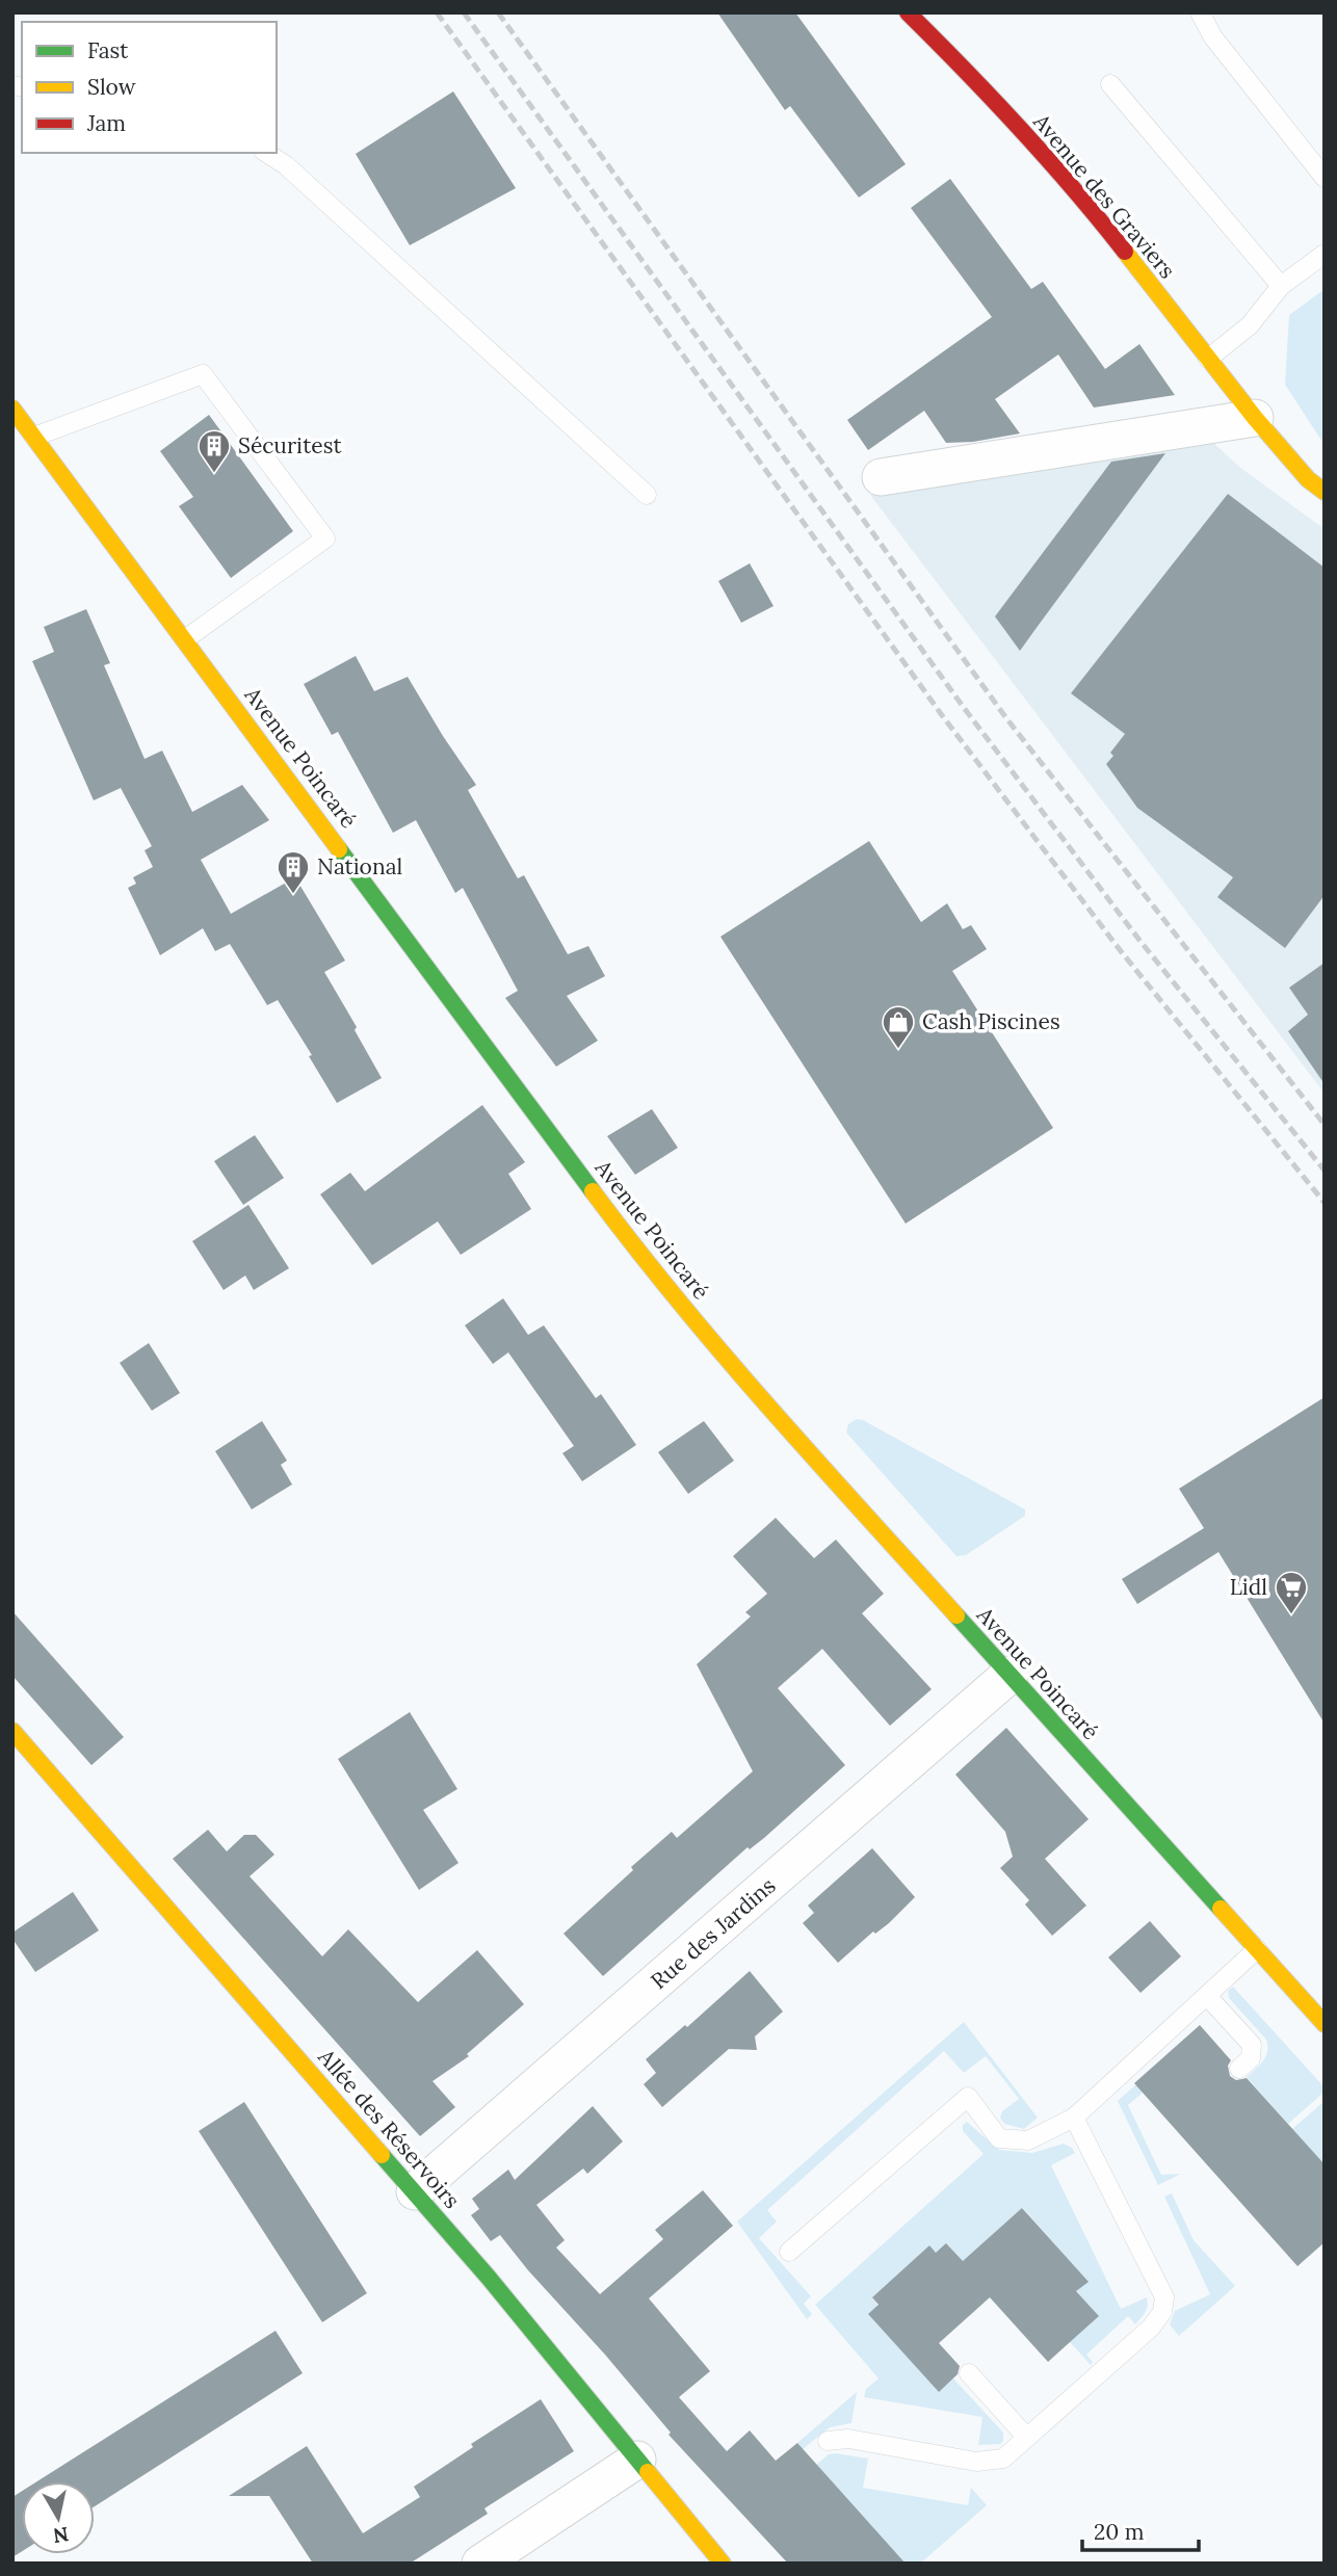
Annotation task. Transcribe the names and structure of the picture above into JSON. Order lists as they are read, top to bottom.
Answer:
{
  "streets": {
    "main road": ["Avenue des Graviers", "Avenue Poincaré", "Allée des Réservoirs"],
    "street": ["Rue des Jardins"]
  },
  "crossings": [
    ["Avenue Poincaré", "Rue des Jardins"],
    ["Rue des Jardins", "Allée des Réservoirs"]
  ],
  "places": {
    "building": ["Sécuritest", "National"],
    "shop": ["Cash Piscines"],
    "supermarket": ["Lidl"]
  },
  "legend": ["Fast", "Slow", "Jam"],
  "scale_bar": "20 m",
  "north": "bottom"
}
